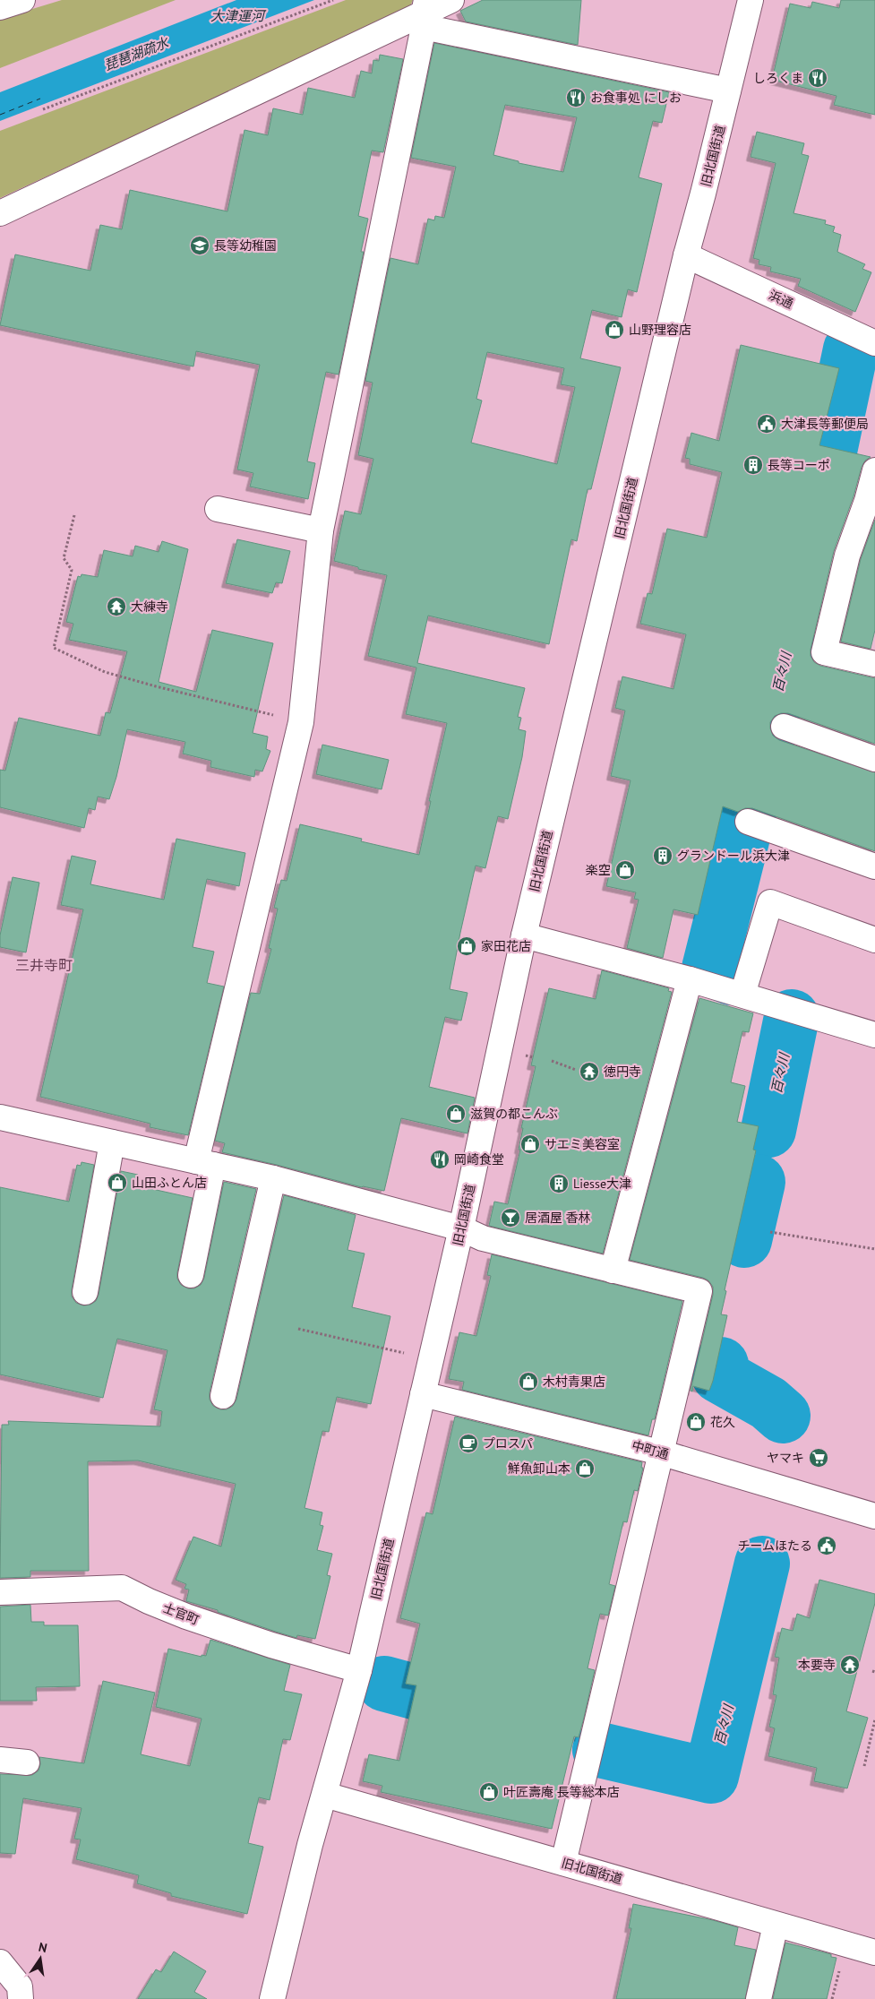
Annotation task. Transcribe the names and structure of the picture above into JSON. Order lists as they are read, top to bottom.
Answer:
{
  "streets": {
    "street": [
      "旧北国街道",
      "浜通",
      "中町通",
      "士官町"
    ]
  },
  "crossings": [
    ["旧北国街道", "浜通"],
    ["旧北国街道", "中町通"],
    ["旧北国街道", "士官町"]
  ],
  "districts": ["三井寺町"],
  "water": ["大津運河", "琵琶湖疏水", "百々川"],
  "places": {
    "restaurant": ["しろくま", "お食事処 にしお", "岡崎食堂"],
    "school or university": ["長等幼稚園"],
    "shop": [
      "山野理容店",
      "楽空",
      "家田花店",
      "滋賀の都こんぶ",
      "サエミ美容室",
      "山田ふとん店",
      "木村青果店",
      "花久",
      "鮮魚卸山本",
      "叶匠壽庵 長等総本店"
    ],
    "public building": ["大津長等郵便局", "チームほたる"],
    "building": ["長等コーポ", "グランドール浜大津", "Liesse大津"],
    "temple": ["大練寺", "徳円寺", "本要寺"],
    "bar": ["居酒屋 香林"],
    "cafe": ["プロスパ"],
    "supermarket": ["ヤマキ"]
  },
  "north": "top"
}
